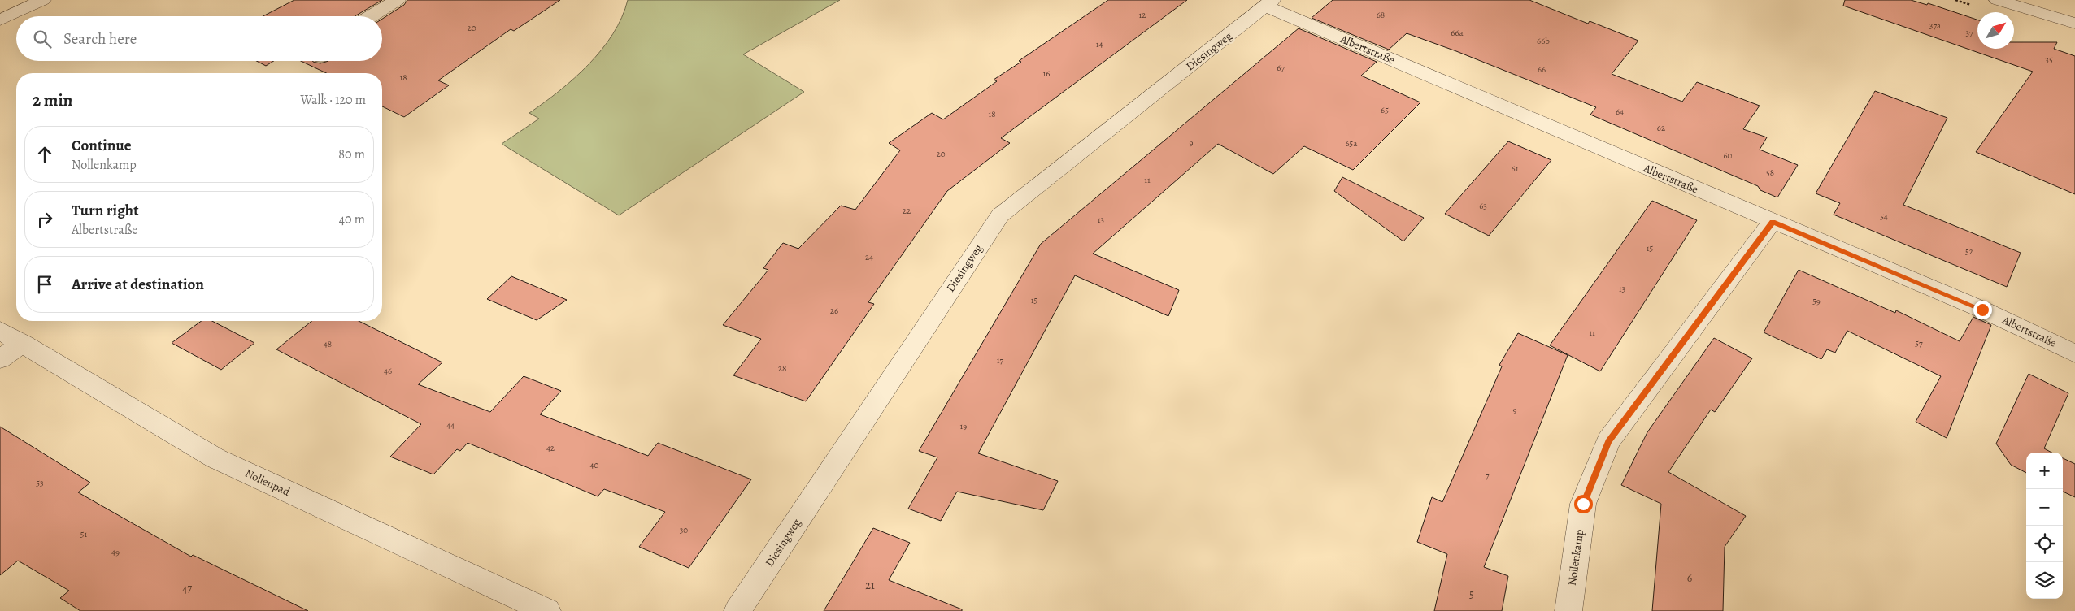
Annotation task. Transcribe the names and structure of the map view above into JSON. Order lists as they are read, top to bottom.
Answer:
{
  "streets": {
    "street": [
      "Albertstraße",
      "Diesingweg",
      "Nollenpad",
      "Nollenkamp"
    ]
  },
  "crossings": [
    ["Albertstraße", "Diesingweg"],
    ["Albertstraße", "Nollenkamp"]
  ],
  "house_numbers": [
    "12",
    "68",
    "37a",
    "20",
    "66a",
    "37",
    "66b",
    "14",
    "35",
    "67",
    "66",
    "16",
    "18",
    "65",
    "64",
    "18",
    "62",
    "9",
    "65a",
    "20",
    "60",
    "61",
    "58",
    "11",
    "63",
    "22",
    "54",
    "13",
    "15",
    "52",
    "24",
    "13",
    "15",
    "59",
    "26",
    "11",
    "57",
    "48",
    "17",
    "28",
    "46",
    "9",
    "44",
    "19",
    "42",
    "40",
    "7",
    "53",
    "30",
    "51",
    "49",
    "6",
    "21",
    "47",
    "5"
  ],
  "north": "top right",
  "page": {
    "search": "Search here",
    "heading": ["2 min", "Walk · 120 m"],
    "list": [
      ["Continue", "Nollenkamp", "80 m"],
      ["Turn right", "Albertstraße", "40 m"],
      "Arrive at destination"
    ],
    "map_buttons": ["+", "−"]
  }
}
